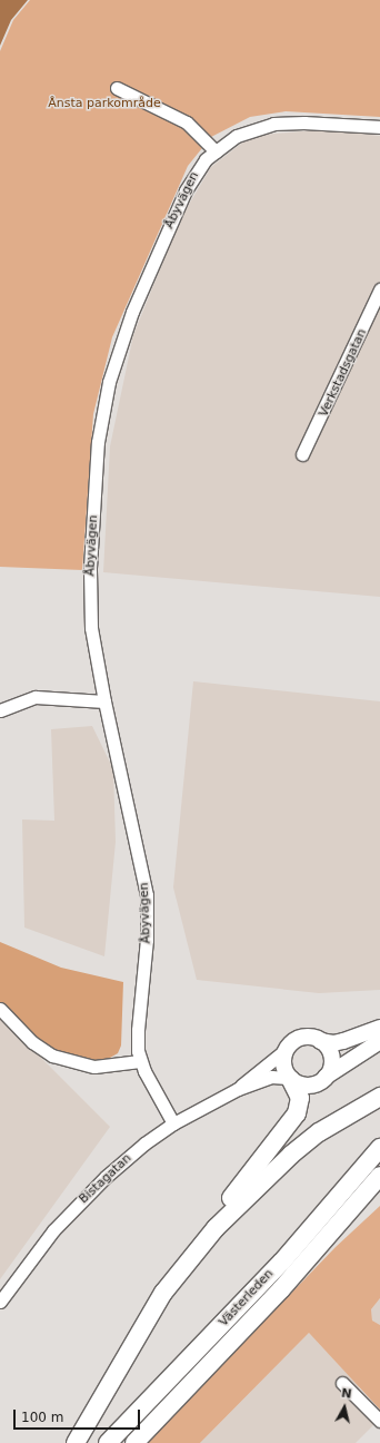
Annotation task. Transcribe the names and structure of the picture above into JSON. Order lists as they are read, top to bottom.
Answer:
{
  "streets": {
    "highway": ["Västerleden"],
    "street": ["Åbyvägen", "Verkstadsgatan", "Bistagatan"]
  },
  "crossings": [
    ["Åbyvägen", "Bistagatan"]
  ],
  "parks": ["Ånsta parkområde"],
  "scale_bar": "100 m",
  "north": "top"
}
